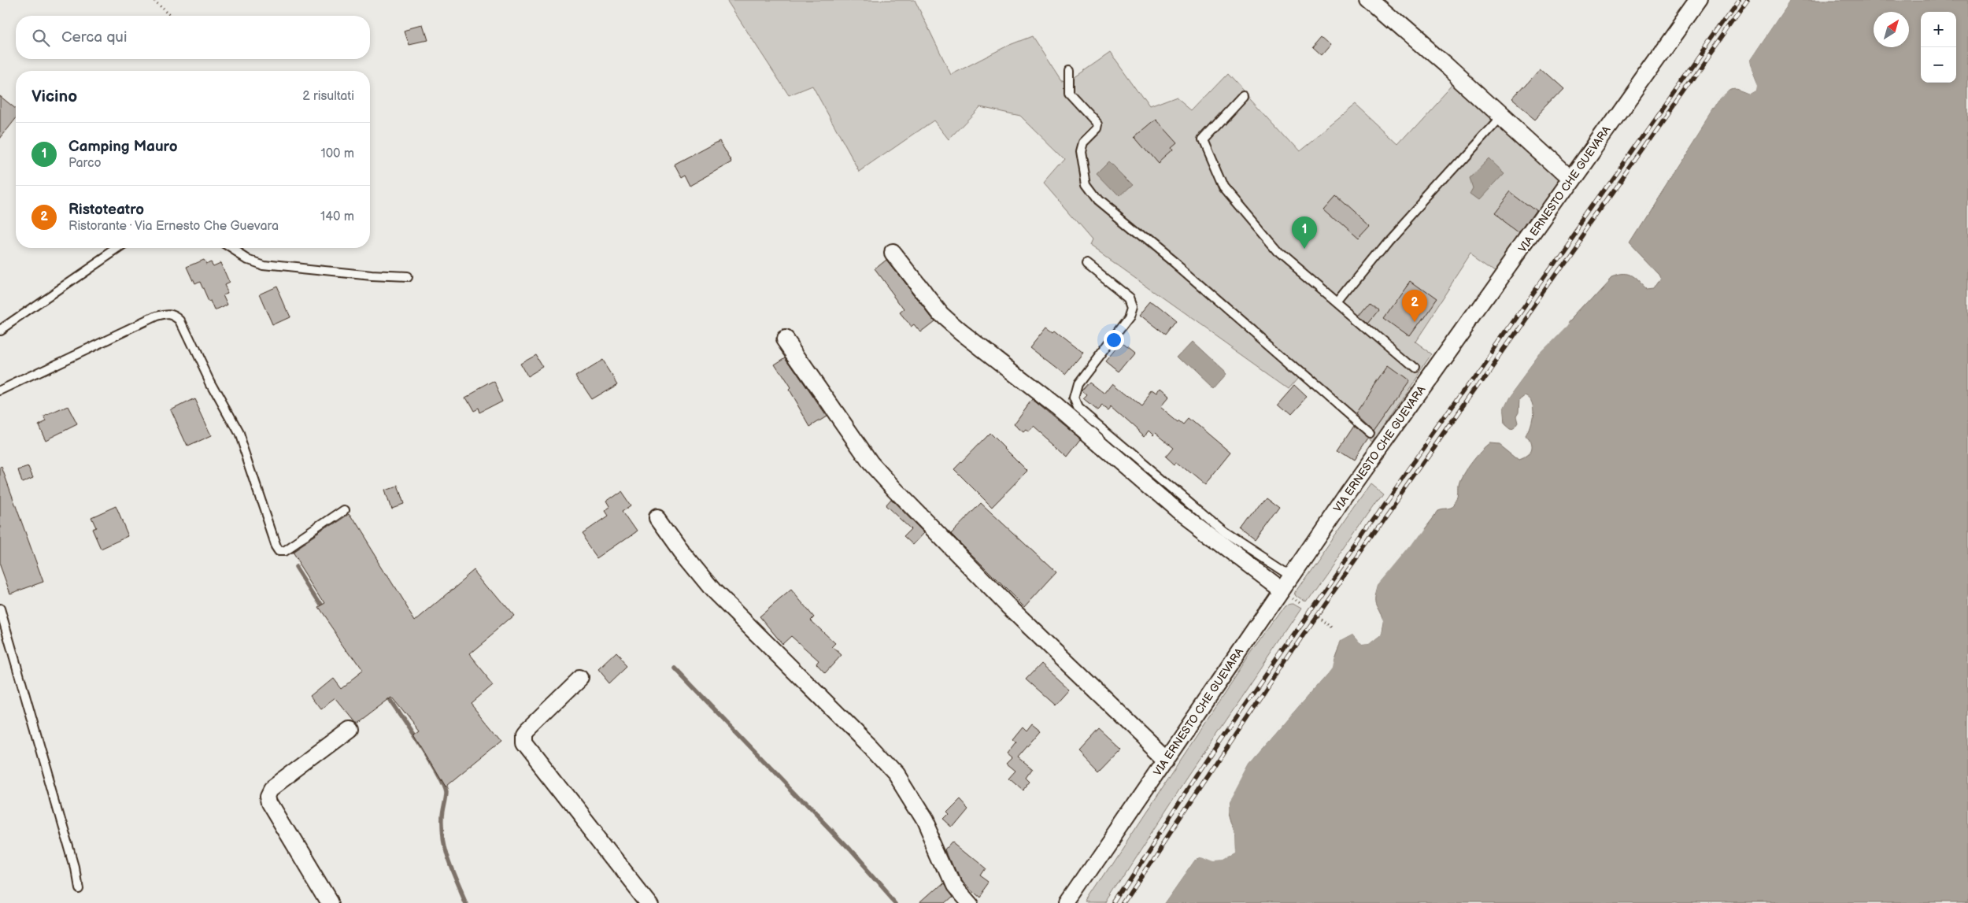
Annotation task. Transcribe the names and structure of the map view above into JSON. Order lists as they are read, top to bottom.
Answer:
{
  "streets": {
    "street": ["VIA ERNESTO CHE GUEVARA"]
  },
  "north": "top right",
  "page": {
    "map_buttons": ["+", "−"],
    "search": "Cerca qui",
    "heading": ["Vicino", "2 risultati"],
    "list": [
      {
        "mark": "1",
        "name": "Camping Mauro",
        "note": "Parco",
        "value": "100 m"
      },
      {
        "mark": "2",
        "name": "Ristoteatro",
        "note": "Ristorante · Via Ernesto Che Guevara",
        "value": "140 m"
      }
    ],
    "pins": ["1", "2"]
  }
}
